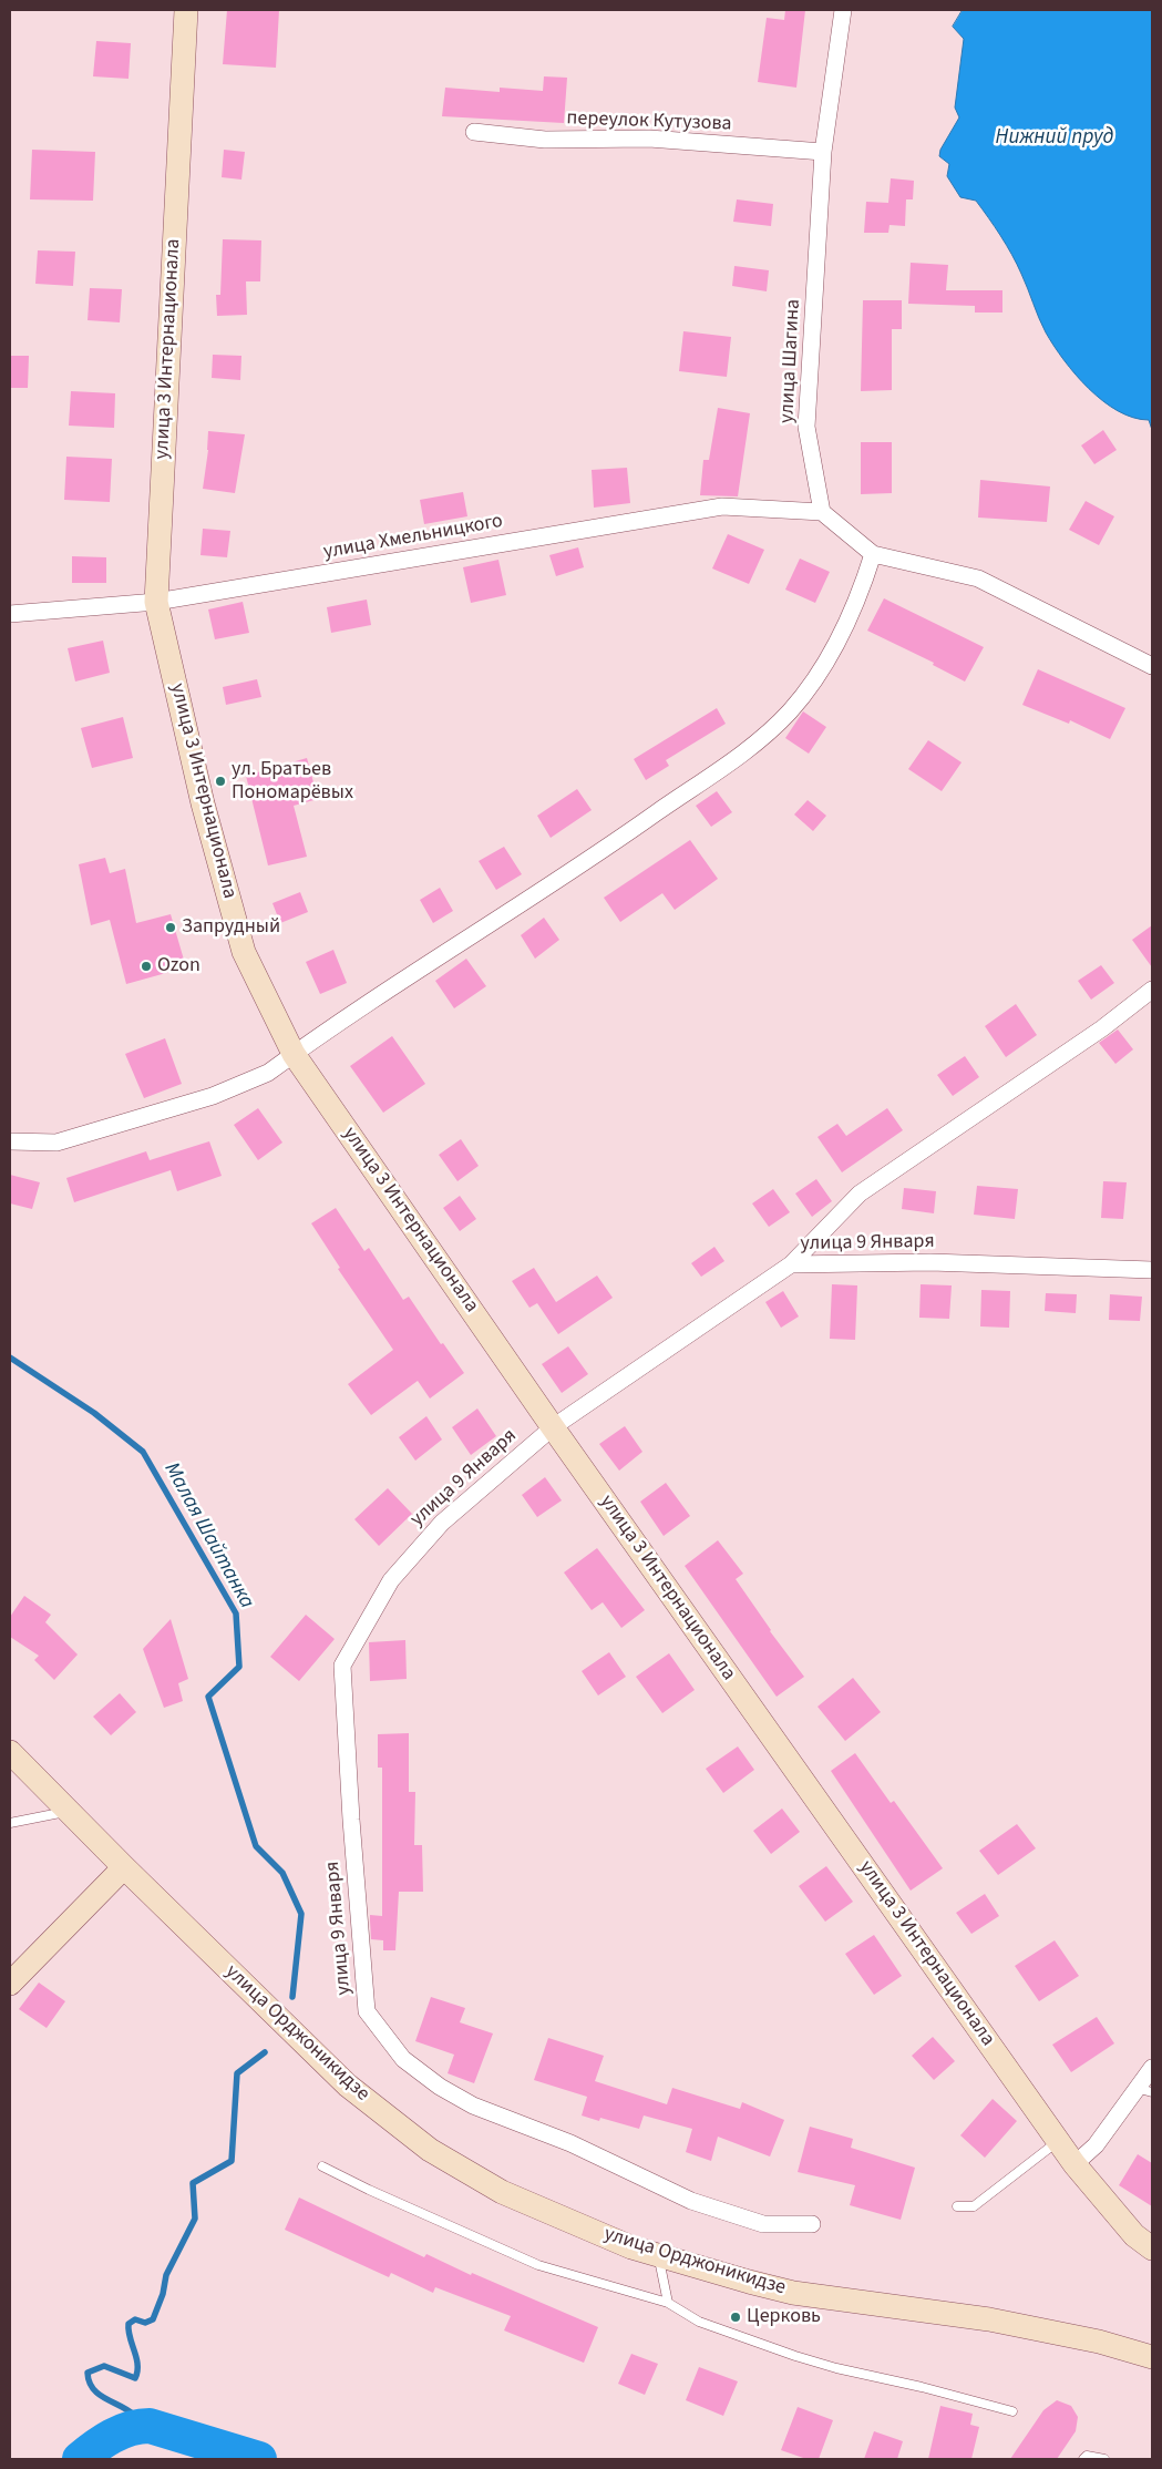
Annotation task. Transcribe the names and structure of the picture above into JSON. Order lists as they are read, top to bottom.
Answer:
{
  "streets": {
    "street": [
      "переулок Кутузова",
      "улица 3 Интернационала",
      "улица Шагина",
      "улица Хмельницкого",
      "улица 9 Января",
      "улица Орджоникидзе"
    ]
  },
  "crossings": [
    ["переулок Кутузова", "улица Шагина"],
    ["улица 3 Интернационала", "улица Хмельницкого"],
    ["улица 3 Интернационала", "улица 9 Января"],
    ["улица Шагина", "улица Хмельницкого"]
  ],
  "water": ["Нижний пруд", "Малая Шайтанка"],
  "places": [
    "ул. Братьев Пономарёвых",
    "Запрудный",
    "Ozon",
    "Церковь"
  ]
}
